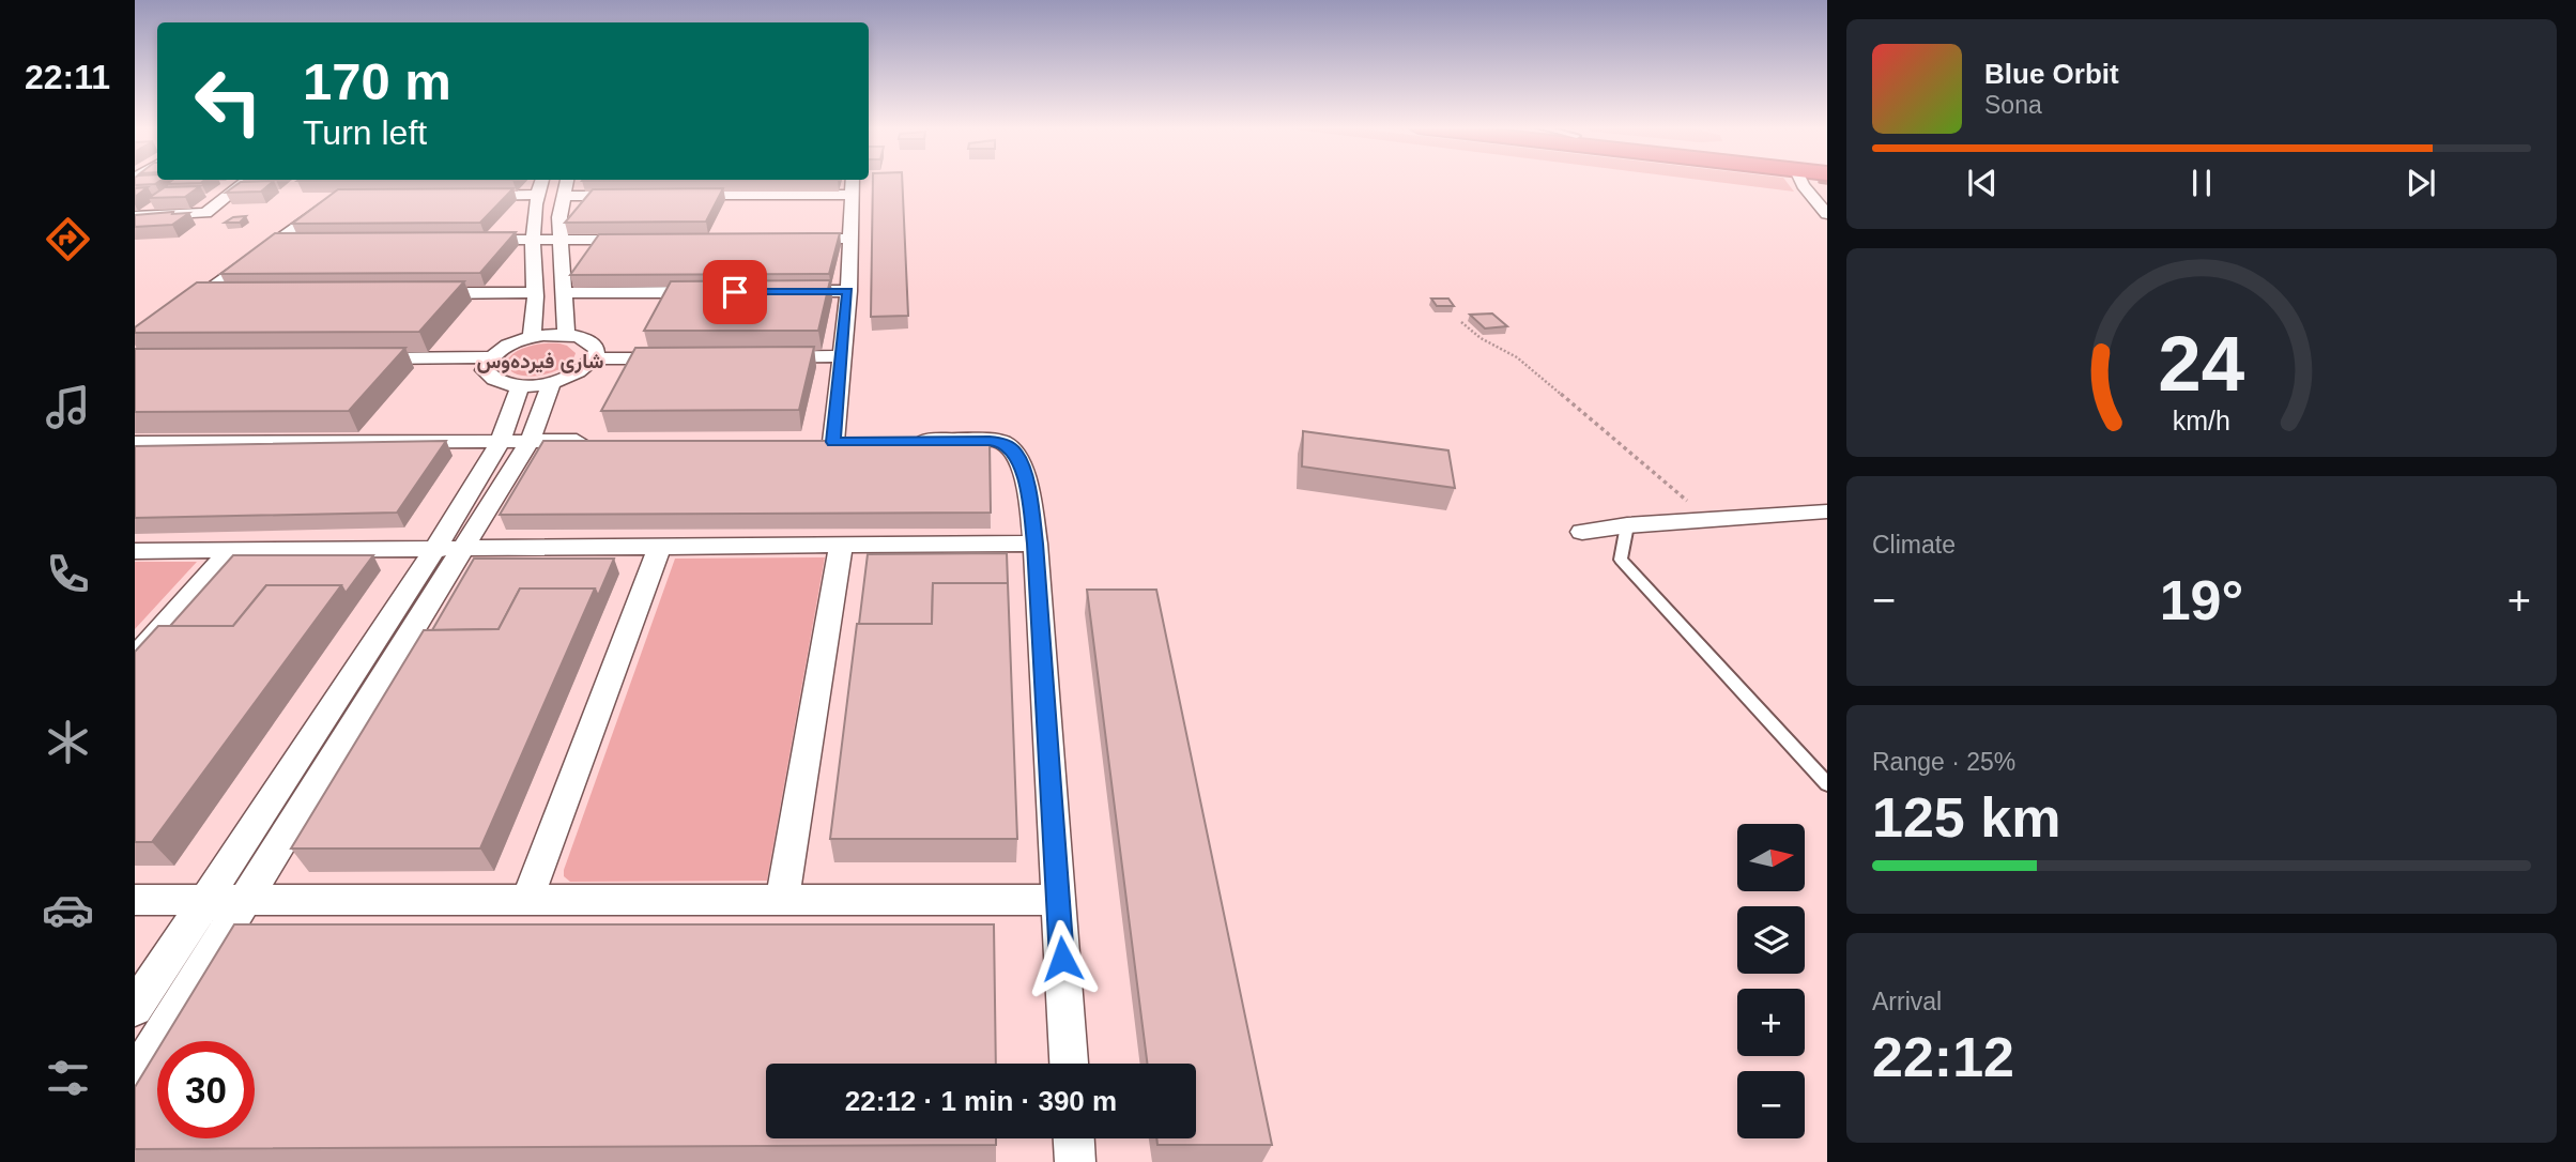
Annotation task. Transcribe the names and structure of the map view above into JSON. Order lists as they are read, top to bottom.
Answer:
{
  "districts": ["شاری فیردەوس"],
  "north": "right",
  "page": {
    "tabs": "22:11",
    "turn": ["170 m", "Turn left"],
    "song": ["Blue Orbit", "Sona"],
    "tile": [
      "Climate",
      ["Range · 25%", "125 km"],
      ["Arrival", "22:12"]
    ],
    "heat": ["−", "19°", "+"],
    "map_buttons": ["+", "−"],
    "limit": "30",
    "trip": "22:12 · 1 min · 390 m",
    "gauge": ["24", "km/h"]
  }
}
